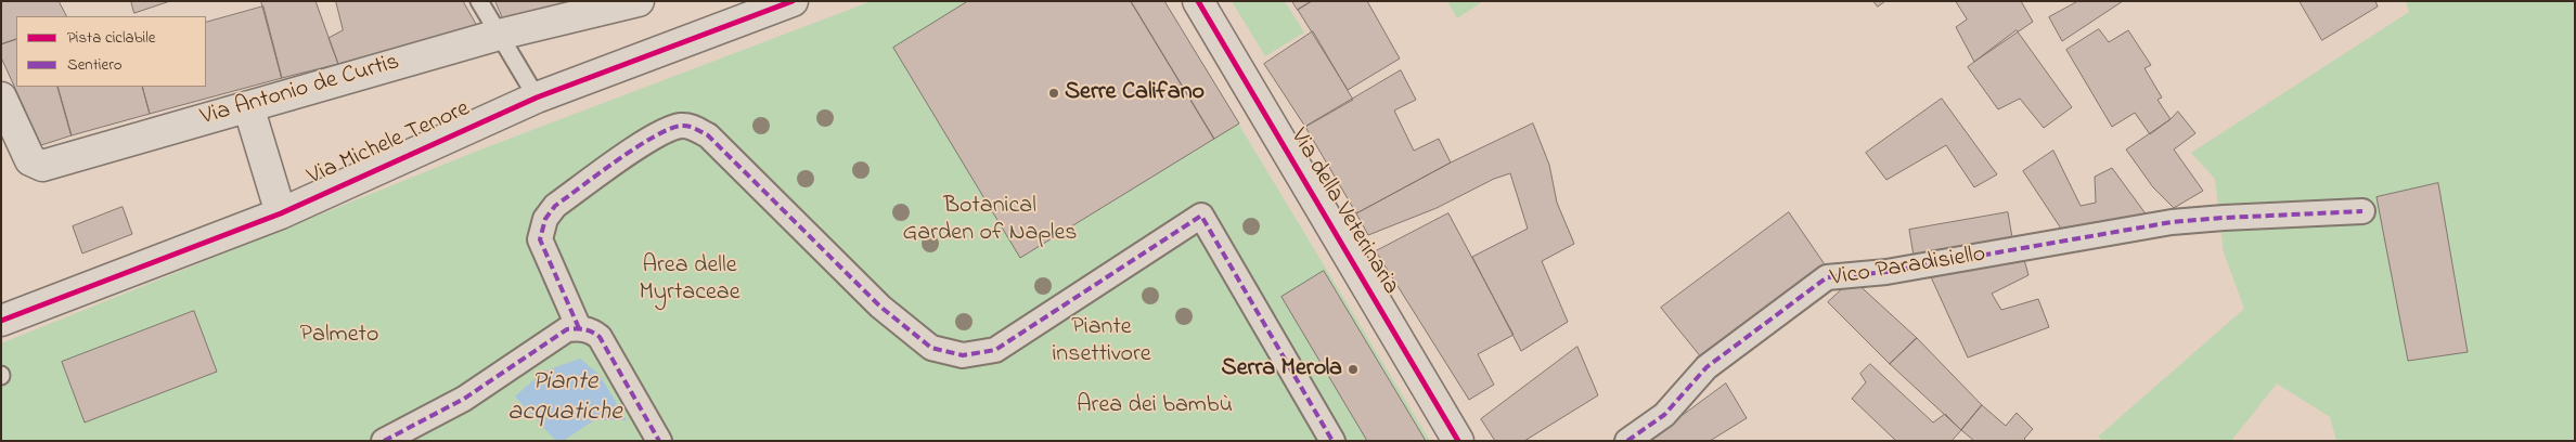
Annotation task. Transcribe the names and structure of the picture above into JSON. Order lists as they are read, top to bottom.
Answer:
{
  "streets": {
    "street": [
      "Via Antonio de Curtis",
      "Via Michele Tenore",
      "Via della Veterinaria",
      "Vico Paradisiello"
    ]
  },
  "water": ["Piante acquatiche"],
  "parks": [
    "Botanical Garden of Naples",
    "Area delle Myrtaceae",
    "Piante insettivore",
    "Palmeto",
    "Area dei bambù"
  ],
  "places": ["Serre Califano", "Serra Merola"],
  "legend": ["Pista ciclabile", "Sentiero"]
}
